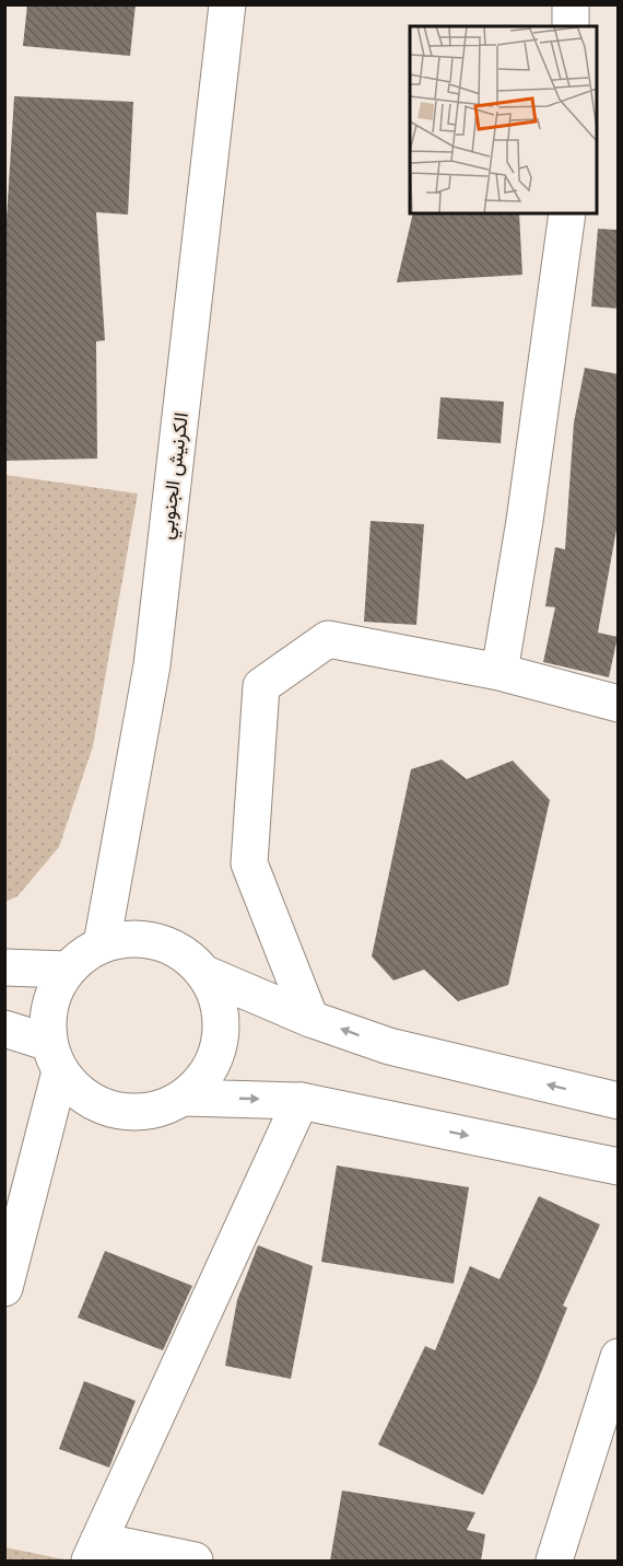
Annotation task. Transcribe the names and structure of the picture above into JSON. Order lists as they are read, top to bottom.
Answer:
{
  "streets": {
    "main road": ["الكرنيش الجنوبي"]
  }
}
